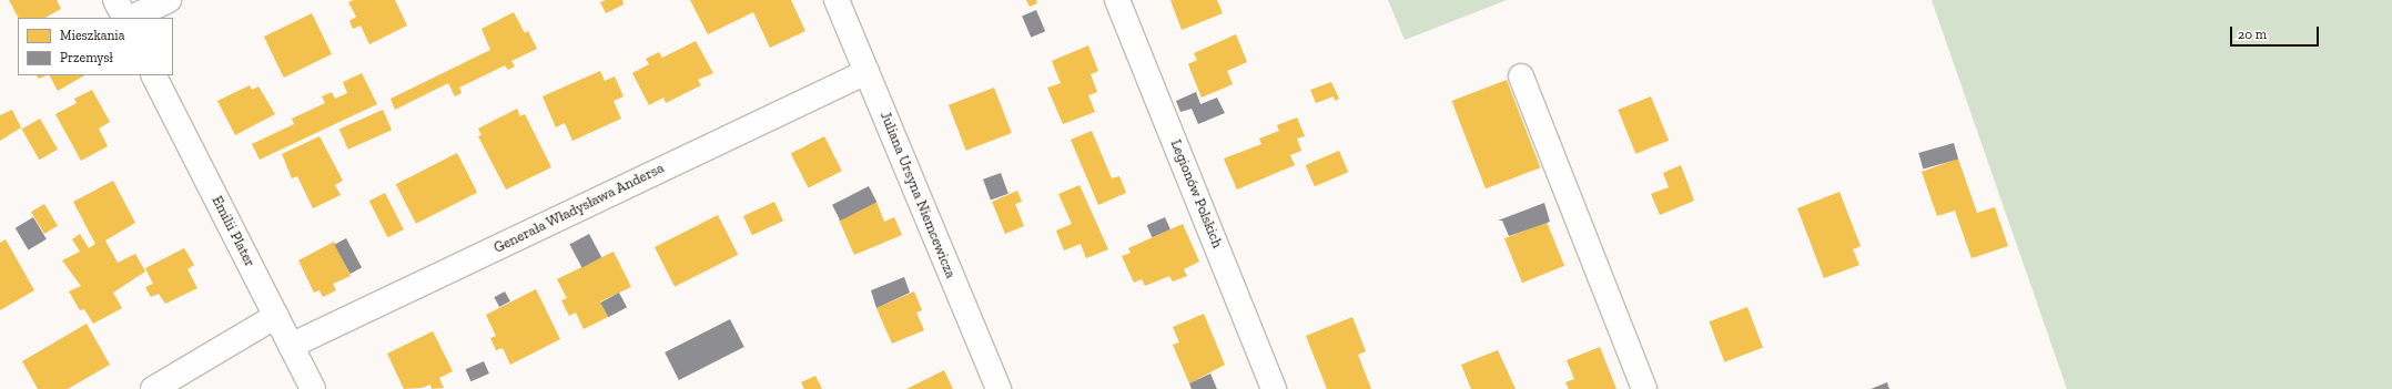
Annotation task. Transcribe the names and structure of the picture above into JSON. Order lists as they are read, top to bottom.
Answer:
{
  "streets": {
    "street": [
      "Legionów Polskich",
      "Juliana Ursyna Niemcewicza",
      "Generała Władysława Andersa",
      "Emilii Plater"
    ]
  },
  "crossings": [
    ["Juliana Ursyna Niemcewicza", "Generała Władysława Andersa"],
    ["Generała Władysława Andersa", "Emilii Plater"]
  ],
  "legend": ["Mieszkania", "Przemysł"],
  "scale_bar": "20 m"
}
